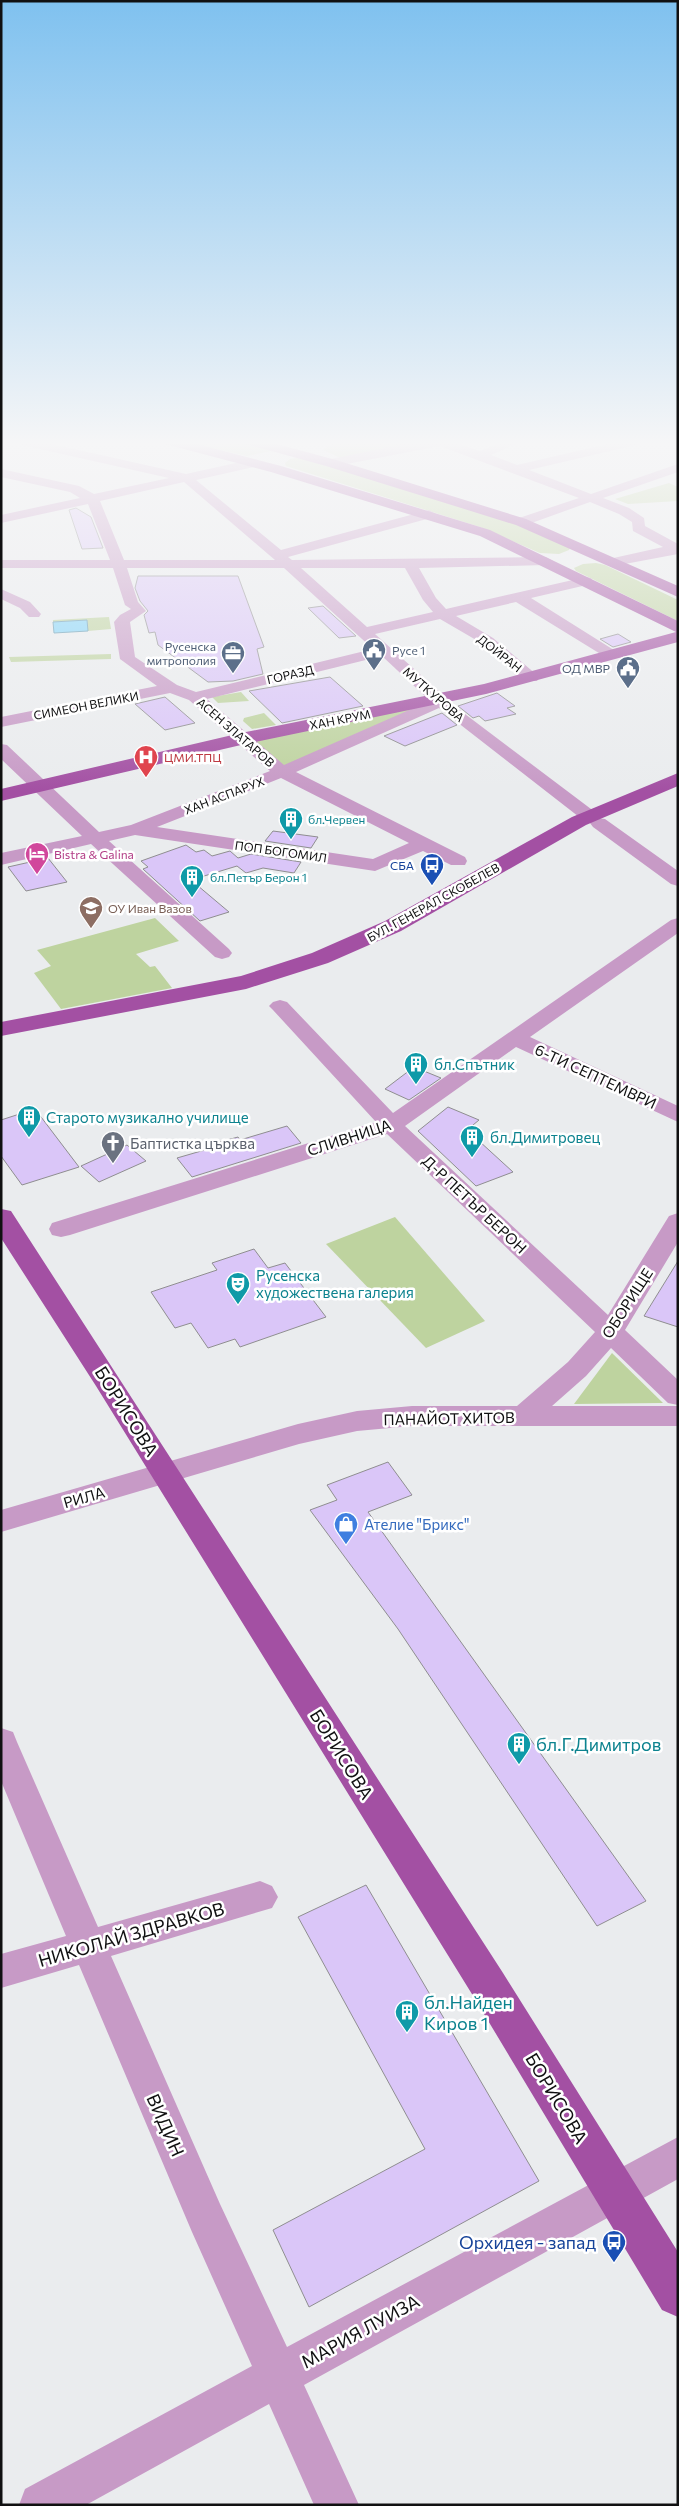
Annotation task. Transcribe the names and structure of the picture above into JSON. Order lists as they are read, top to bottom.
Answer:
{
  "streets": {
    "main road": ["ХАН КРУМ", "БУЛ. ГЕНЕРАЛ СКОБЕЛЕВ", "БОРИСОВА"],
    "street": [
      "ДОЙРАН",
      "ГОРАЗД",
      "МУТКУРОВА",
      "СИМЕОН ВЕЛИКИ",
      "АСЕН ЗЛАТАРОВ",
      "ХАН АСПАРУХ",
      "ПОП БОГОМИЛ",
      "6-ТИ СЕПТЕМВРИ",
      "СЛИВНИЦА",
      "Д-Р ПЕТЪР БЕРОН",
      "ОБОРИЩЕ",
      "ПАНАЙОТ ХИТОВ",
      "РИЛА",
      "НИКОЛАЙ ЗДРАВКОВ",
      "ВИДИН",
      "МАРИЯ ЛУИЗА"
    ]
  },
  "crossings": [
    ["ДОЙРАН", "ХАН КРУМ"],
    ["ГОРАЗД", "МУТКУРОВА"],
    ["ГОРАЗД", "АСЕН ЗЛАТАРОВ"],
    ["МУТКУРОВА", "ХАН КРУМ"],
    ["МУТКУРОВА", "ХАН АСПАРУХ"],
    ["МУТКУРОВА", "БУЛ. ГЕНЕРАЛ СКОБЕЛЕВ"],
    ["СИМЕОН ВЕЛИКИ", "АСЕН ЗЛАТАРОВ"],
    ["ХАН КРУМ", "АСЕН ЗЛАТАРОВ"],
    ["ХАН КРУМ", "ХАН АСПАРУХ"],
    ["АСЕН ЗЛАТАРОВ", "ХАН АСПАРУХ"],
    ["АСЕН ЗЛАТАРОВ", "ПОП БОГОМИЛ"],
    ["ХАН АСПАРУХ", "ПОП БОГОМИЛ"],
    ["6-ТИ СЕПТЕМВРИ", "СЛИВНИЦА"],
    ["СЛИВНИЦА", "Д-Р ПЕТЪР БЕРОН"],
    ["Д-Р ПЕТЪР БЕРОН", "ОБОРИЩЕ"],
    ["ОБОРИЩЕ", "ПАНАЙОТ ХИТОВ"],
    ["БОРИСОВА", "ПАНАЙОТ ХИТОВ"],
    ["БОРИСОВА", "РИЛА"],
    ["БОРИСОВА", "МАРИЯ ЛУИЗА"],
    ["ПАНАЙОТ ХИТОВ", "РИЛА"],
    ["НИКОЛАЙ ЗДРАВКОВ", "ВИДИН"],
    ["ВИДИН", "МАРИЯ ЛУИЗА"]
  ],
  "places": {
    "public building": ["Русе 1", "ОД МВР"],
    "office": ["Русенска митрополия"],
    "hospital": ["ЦМИ.ТПЦ"],
    "building": [
      "бл.Червен",
      "бл.Петър Берон 1",
      "бл.Спътник",
      "Старото музикално училище",
      "бл.Димитровец",
      "бл.Г.Димитров",
      "бл.Найден Киров 1"
    ],
    "hotel": ["Bistra & Galina"],
    "bus stop": ["СБА", "Орхидея - запад"],
    "school or university": ["ОУ Иван Вазов"],
    "church": ["Баптистка църква"],
    "theatre": ["Русенска художествена галерия"],
    "shop": ["Ателие \"Брикс\""]
  }
}
